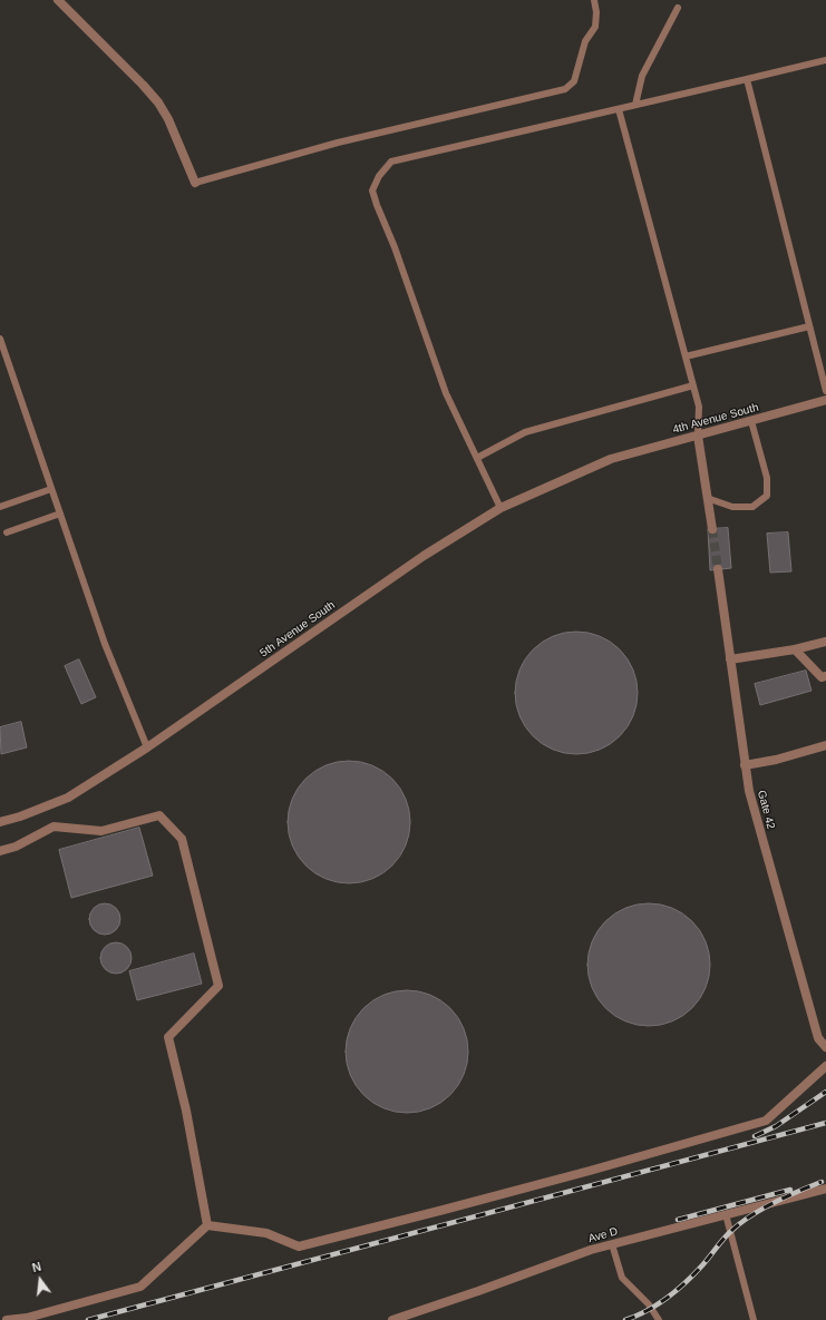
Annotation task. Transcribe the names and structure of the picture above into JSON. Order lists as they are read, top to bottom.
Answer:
{
  "streets": {
    "street": [
      "4th Avenue South",
      "5th Avenue South",
      "Gate 42",
      "Ave D"
    ]
  },
  "crossings": [
    ["4th Avenue South", "5th Avenue South"]
  ],
  "north": "top"
}
